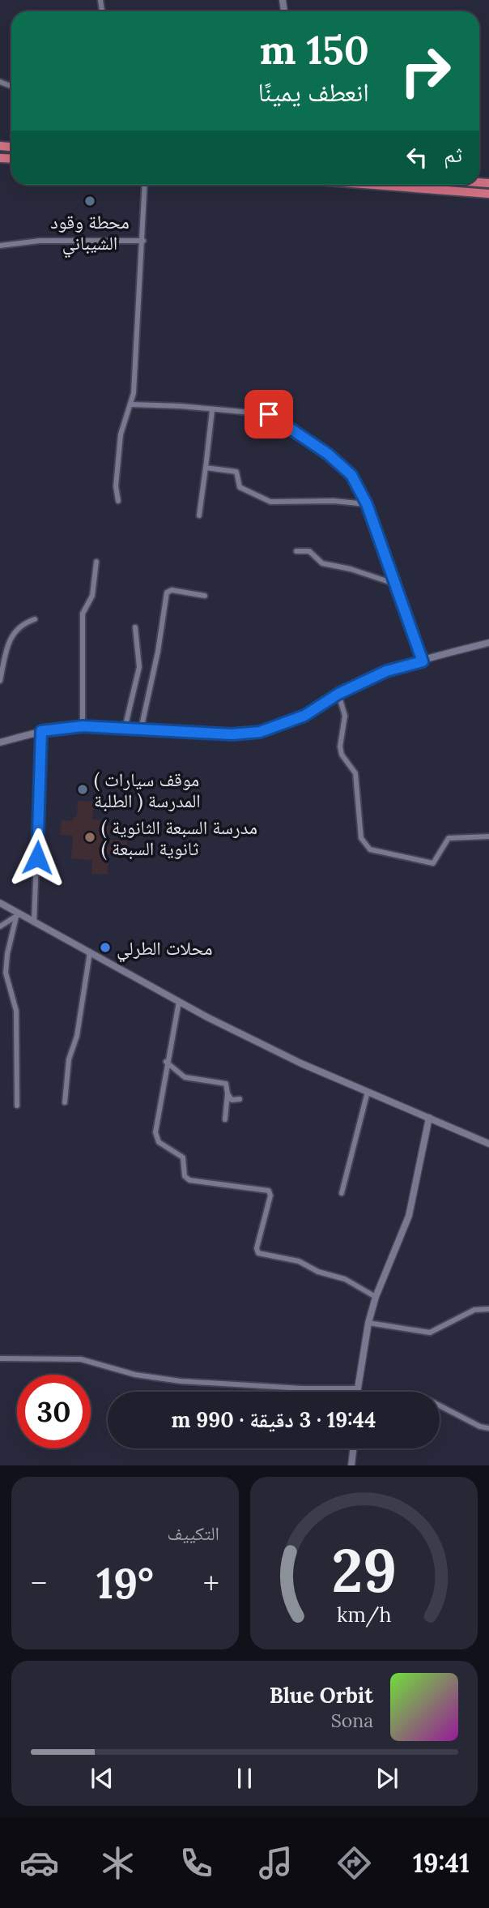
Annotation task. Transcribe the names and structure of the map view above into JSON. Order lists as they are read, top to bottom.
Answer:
{
  "places": [
    "محطة وقود الشيباني",
    "( موقف سيارات المدرسة ( الطلبة",
    "( مدرسة السبعة الثانوية ( ثانوية السبعة",
    "محلات الطرلي"
  ],
  "page": {
    "turn": ["150 m", "انعطف يمينًا"],
    "then": "ثم",
    "limit": "30",
    "trip": "19:44 · 3 دقيقة · 990 m",
    "tile": "التكييف",
    "heat": ["−", "19°", "+"],
    "song": ["Blue Orbit", "Sona"],
    "tabs": "19:41",
    "gauge": ["29", "km/h"]
  }
}
